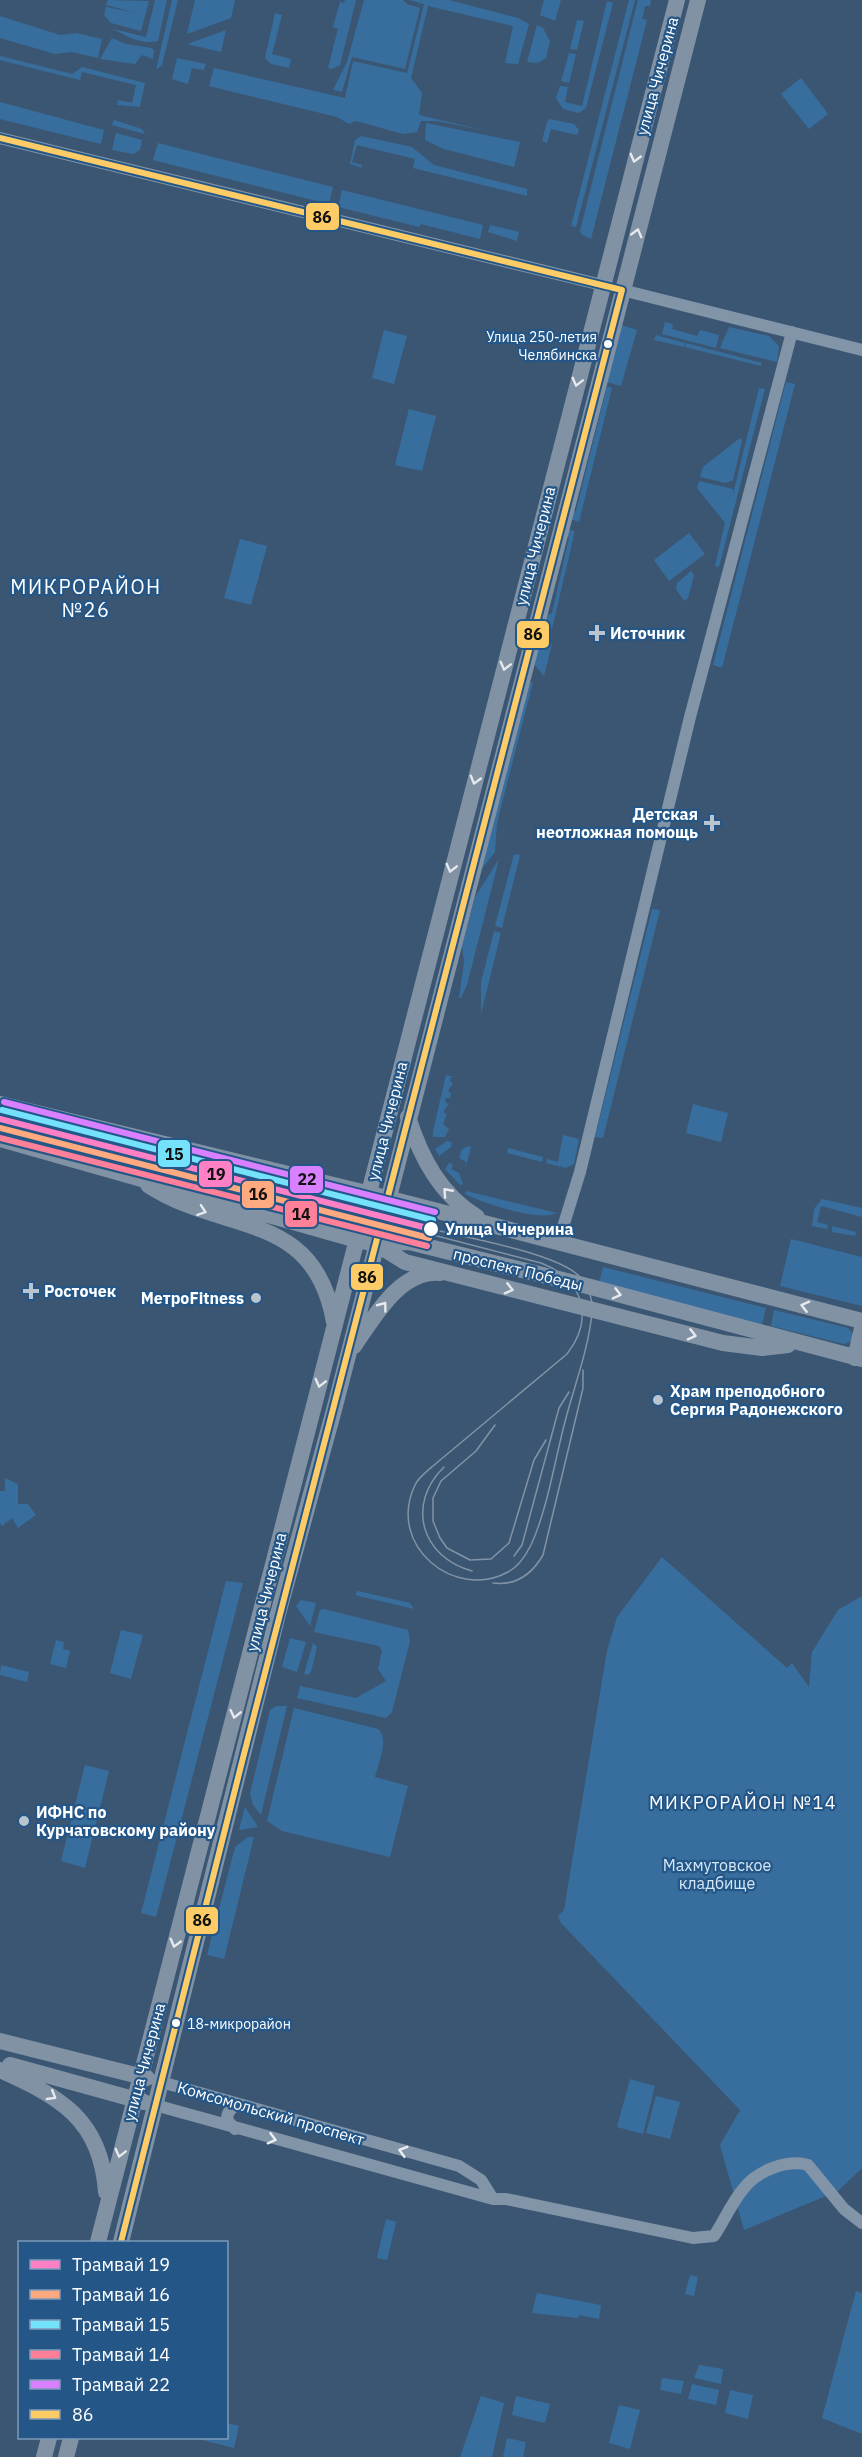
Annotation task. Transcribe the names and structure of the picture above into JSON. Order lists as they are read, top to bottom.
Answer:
{
  "streets": {
    "main road": ["улица Чичерина", "проспект Победы", "Комсомольский проспект"]
  },
  "crossings": [
    ["улица Чичерина", "проспект Победы"],
    ["улица Чичерина", "Комсомольский проспект"]
  ],
  "districts": ["МИКРОРАЙОН №26", "МИКРОРАЙОН №14"],
  "parks": ["Махмутовское кладбище"],
  "places": {
    "other": [
      "Улица 250-летия Челябинска",
      "Улица Чичерина",
      "МетроFitness",
      "Храм преподобного Сергия Радонежского",
      "ИФНС по Курчатовскому району",
      "18-микрорайон"
    ],
    "health": ["Источник", "Детская неотложная помощь", "Росточек"]
  },
  "lines": [
    "transit line 86",
    "tram line 22",
    "tram line 15",
    "tram line 19",
    "tram line 16",
    "tram line 14"
  ],
  "legend": [
    "Трамвай 19",
    "Трамвай 16",
    "Трамвай 15",
    "Трамвай 14",
    "Трамвай 22",
    "86"
  ]
}
